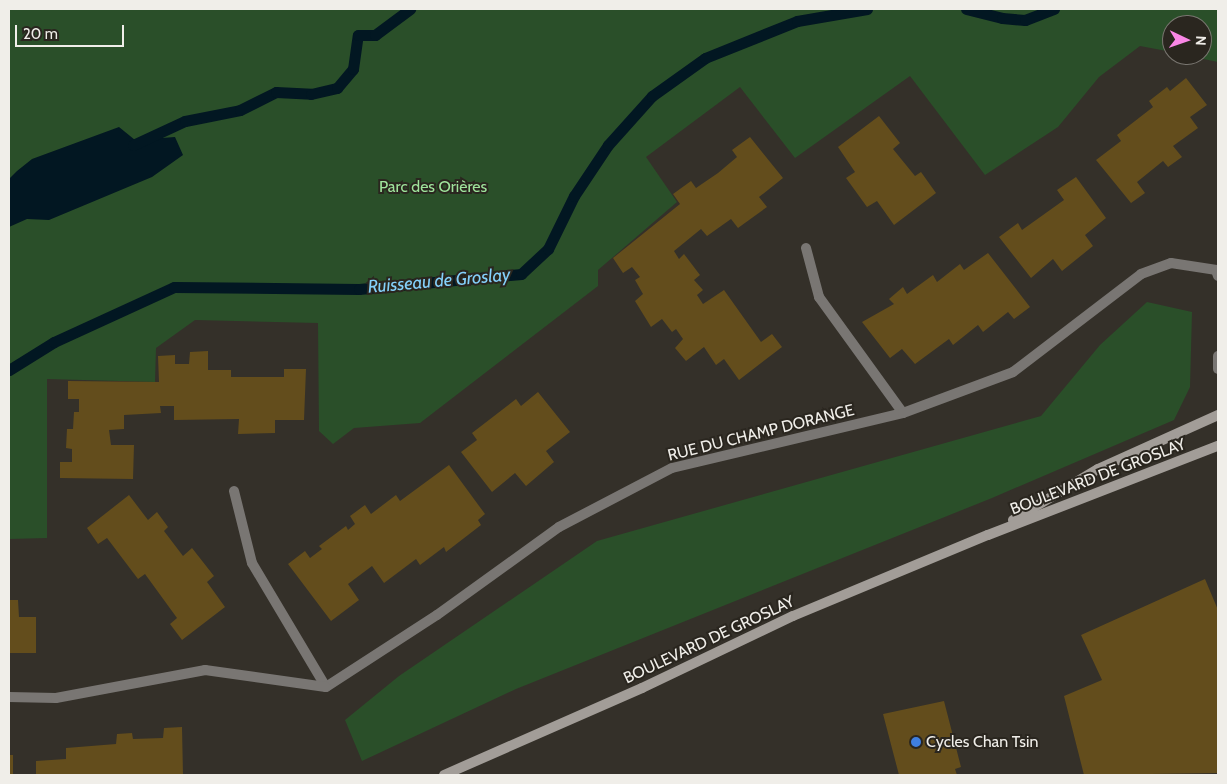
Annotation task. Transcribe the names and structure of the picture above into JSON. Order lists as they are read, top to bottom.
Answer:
{
  "streets": {
    "main road": ["BOULEVARD DE GROSLAY"],
    "street": ["RUE DU CHAMP DORANGE"]
  },
  "water": ["Ruisseau de Groslay"],
  "parks": ["Parc des Orières"],
  "places": ["Cycles Chan Tsin"],
  "scale_bar": "20 m",
  "north": "right"
}
